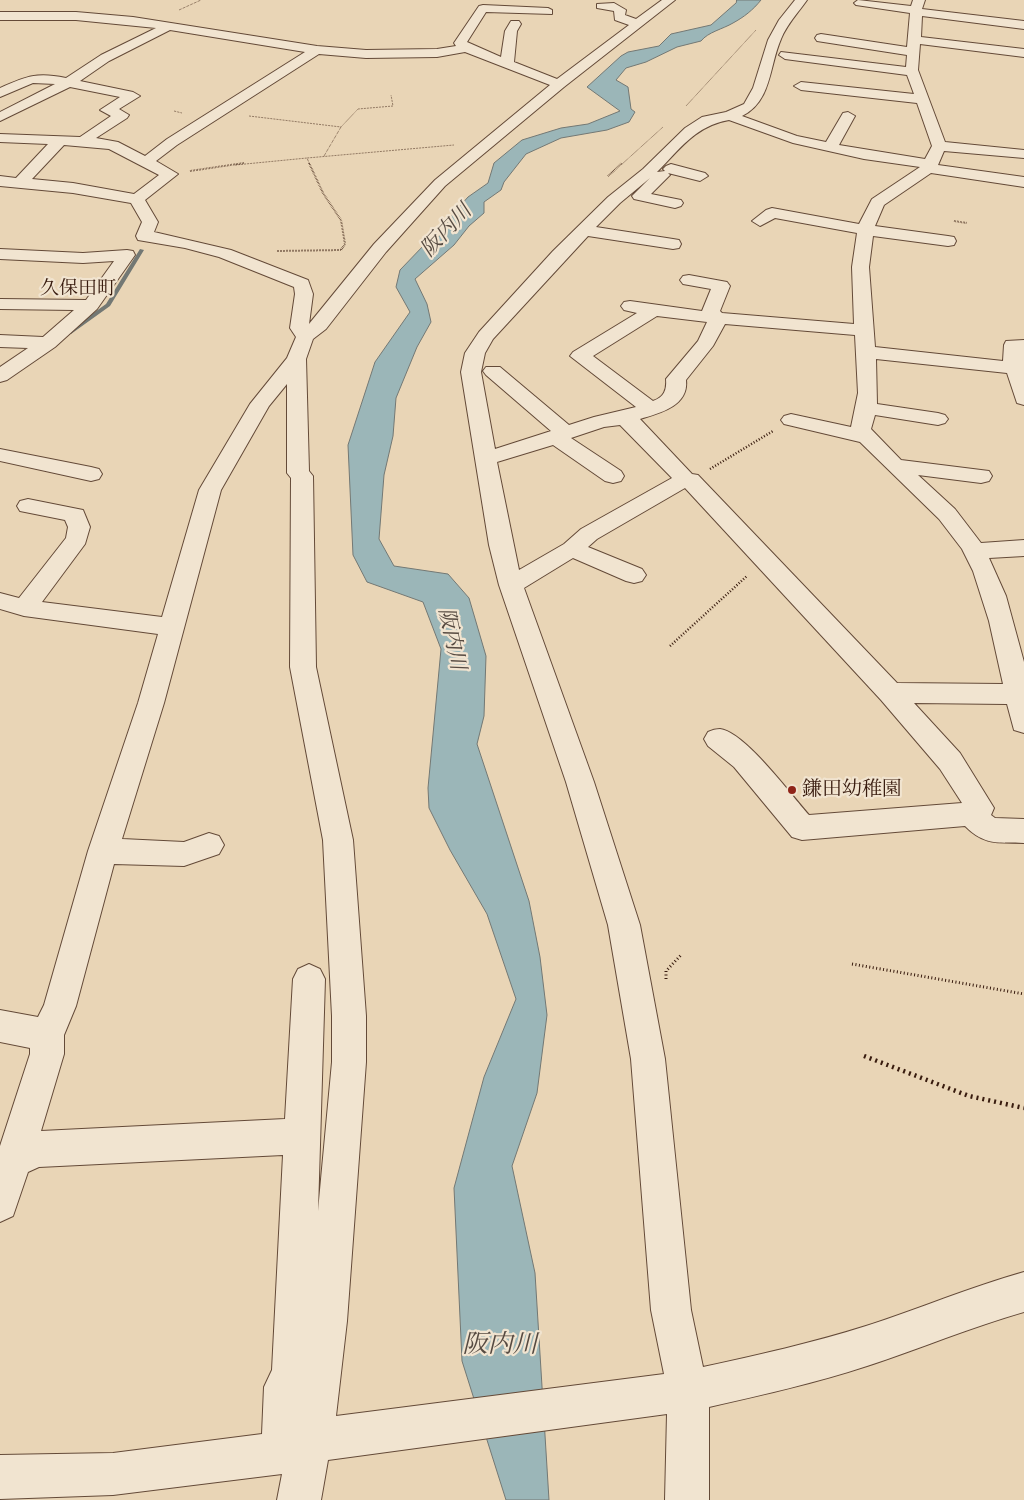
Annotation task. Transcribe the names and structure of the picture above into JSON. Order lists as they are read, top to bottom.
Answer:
{
  "districts": ["久保田町"],
  "water": ["阪内川"],
  "places": ["鎌田幼稚園"]
}
